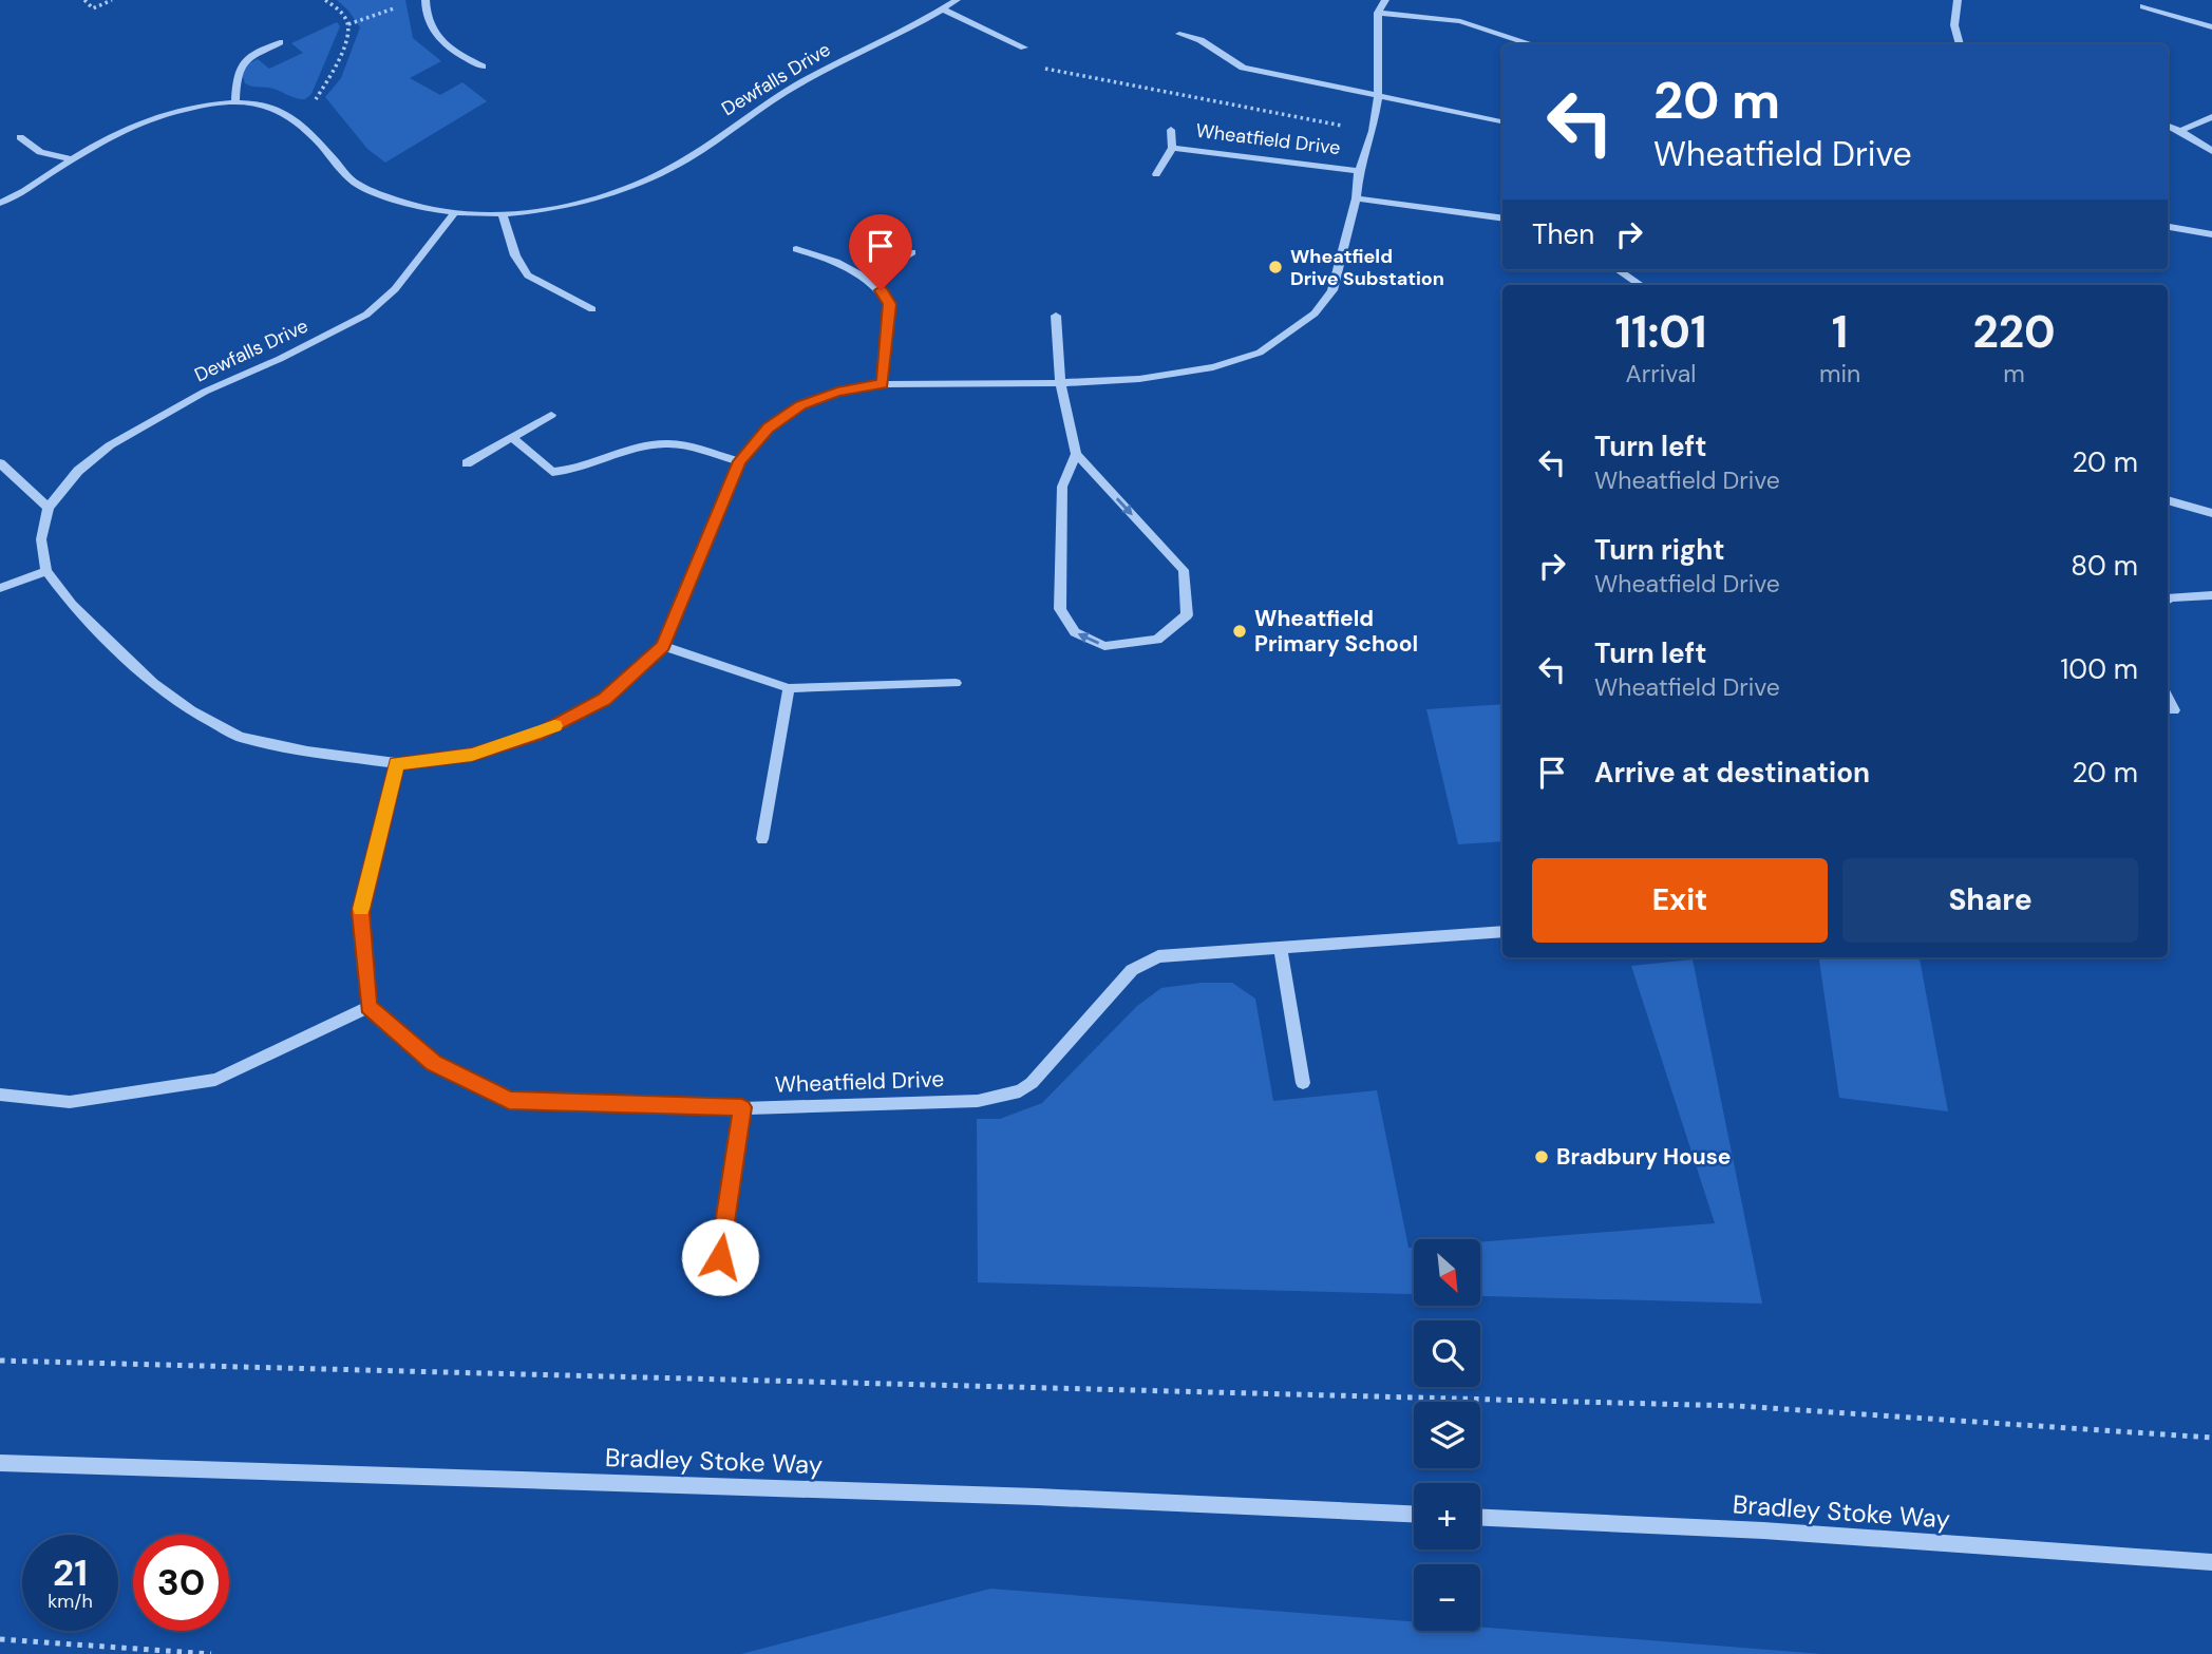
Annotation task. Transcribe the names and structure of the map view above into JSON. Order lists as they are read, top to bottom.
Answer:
{
  "streets": {
    "street": ["Dewfalls Drive", "Wheatfield Drive", "Bradley Stoke Way"]
  },
  "crossings": [
    ["Dewfalls Drive", "Wheatfield Drive"]
  ],
  "places": ["Wheatfield Drive Substation", "Wheatfield Primary School", "Bradbury House"],
  "north": "bottom right",
  "page": {
    "turn": ["20 m", "Wheatfield Drive"],
    "then": "Then",
    "eta": [
      "11:01",
      "Arrival",
      "1",
      "min",
      "220",
      "m"
    ],
    "list": [
      {
        "name": "Turn left",
        "note": "Wheatfield Drive",
        "value": "20 m"
      },
      {
        "name": "Turn right",
        "note": "Wheatfield Drive",
        "value": "80 m"
      },
      {
        "name": "Turn left",
        "note": "Wheatfield Drive",
        "value": "100 m"
      },
      {
        "name": "Arrive at destination",
        "value": "20 m"
      }
    ],
    "buttons": ["Exit", "Share"],
    "map_buttons": ["+", "−"],
    "speed": "21 km/h",
    "limit": "30"
  }
}
